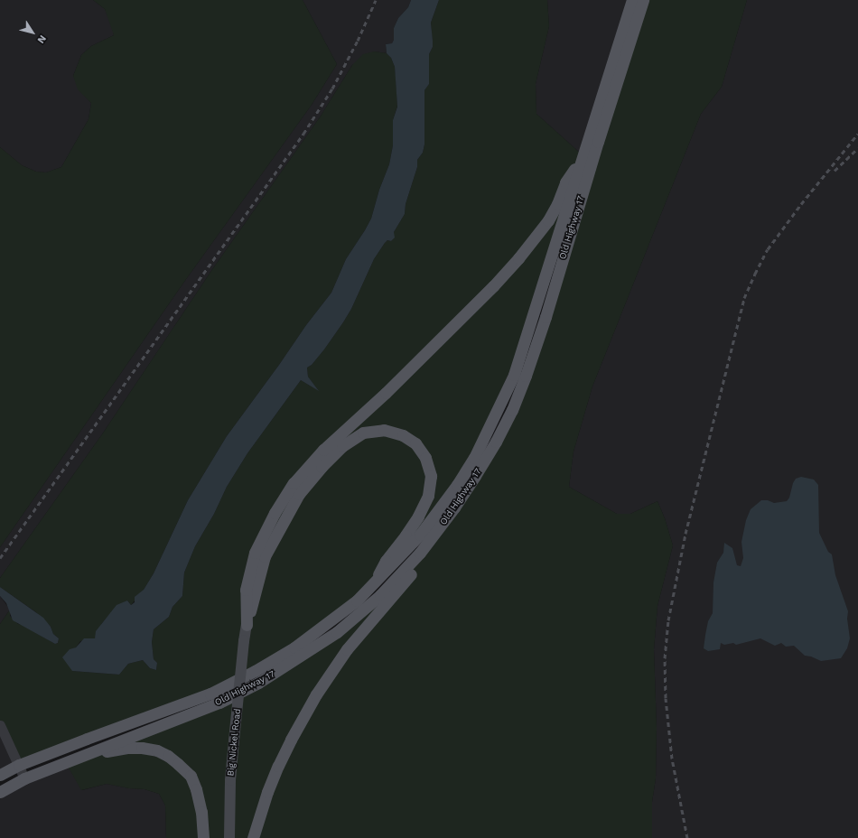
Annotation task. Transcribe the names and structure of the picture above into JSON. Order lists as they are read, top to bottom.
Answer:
{
  "streets": {
    "main road": ["Old Highway 17", "Big Nickel Road"]
  },
  "north": "bottom right"
}
